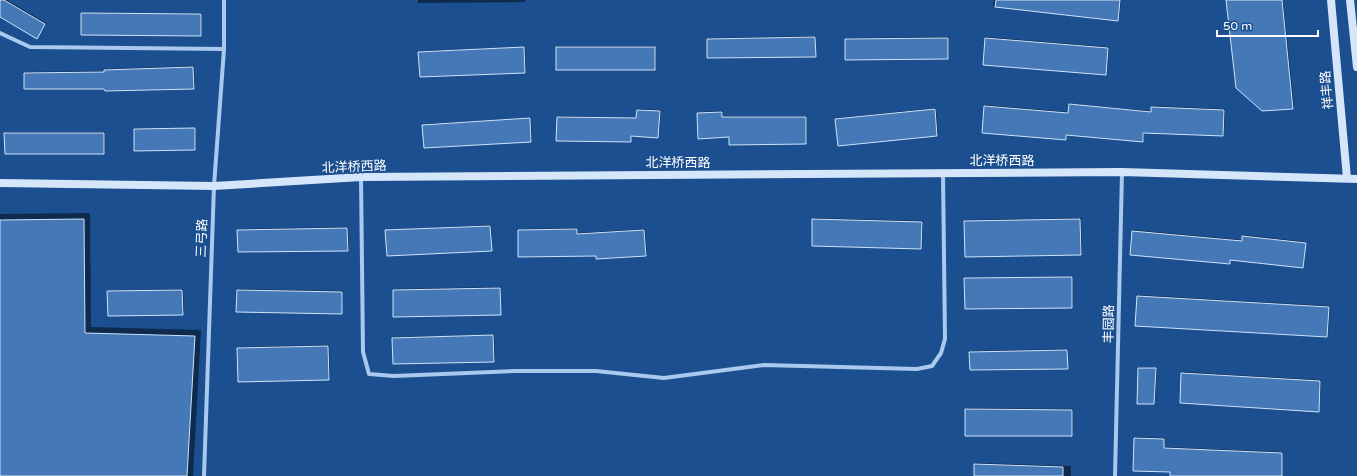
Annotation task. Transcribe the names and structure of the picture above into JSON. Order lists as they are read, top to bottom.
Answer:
{
  "streets": {
    "main road": ["祥丰路", "北洋桥西路"],
    "street": ["三弓路", "丰园路"]
  },
  "crossings": [
    ["祥丰路", "北洋桥西路"],
    ["北洋桥西路", "三弓路"],
    ["北洋桥西路", "丰园路"]
  ],
  "scale_bar": "50 m"
}
